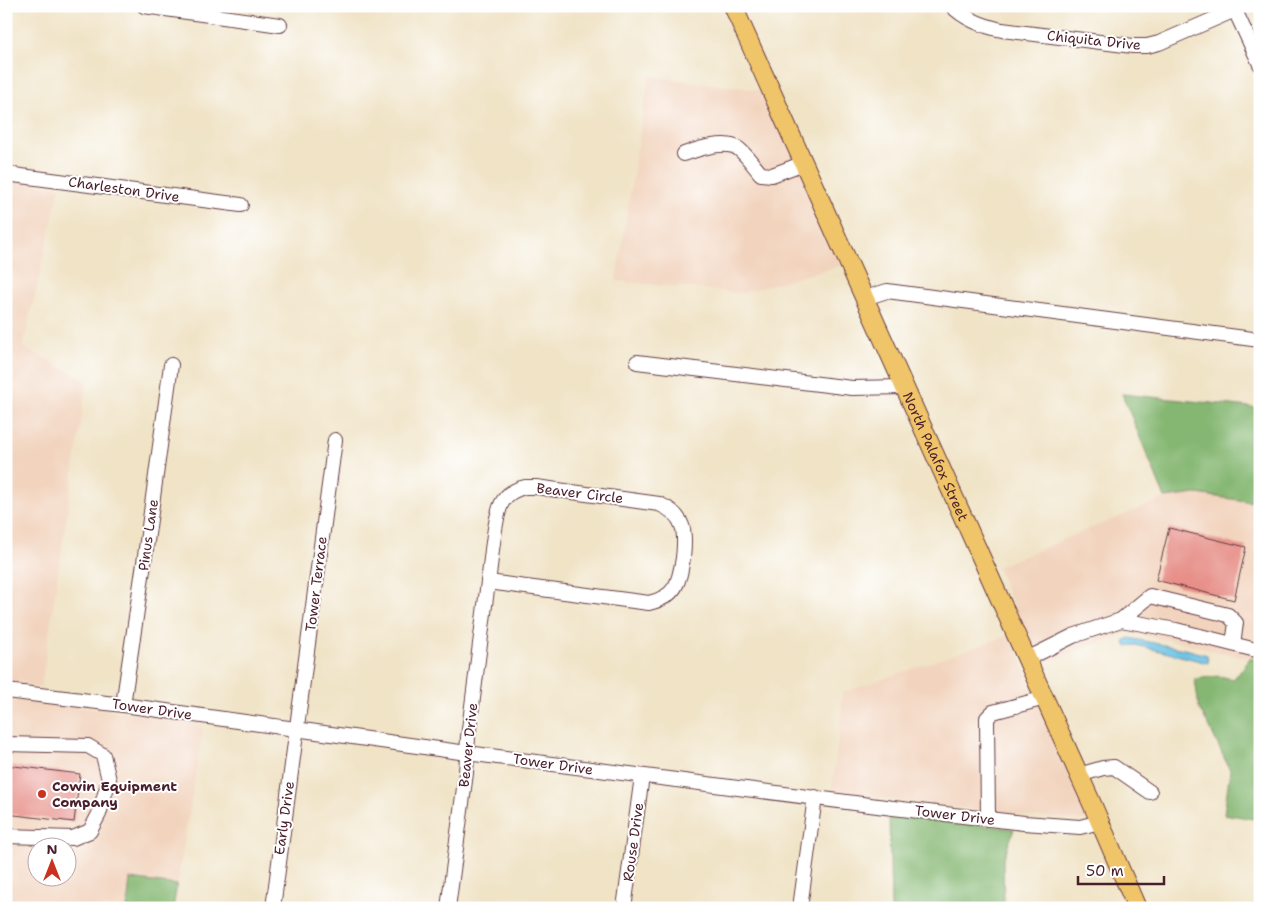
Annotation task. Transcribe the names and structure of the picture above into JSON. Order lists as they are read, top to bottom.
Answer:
{
  "streets": {
    "main road": ["North Palafox Street"],
    "street": [
      "Chiquita Drive",
      "Charleston Drive",
      "Beaver Circle",
      "Pinus Lane",
      "Tower Terrace",
      "Tower Drive",
      "Beaver Drive",
      "Early Drive",
      "Rouse Drive"
    ]
  },
  "crossings": [
    ["North Palafox Street", "Tower Drive"],
    ["Beaver Circle", "Beaver Drive"],
    ["Pinus Lane", "Tower Drive"],
    ["Tower Terrace", "Tower Drive"],
    ["Tower Terrace", "Early Drive"],
    ["Tower Drive", "Beaver Drive"],
    ["Tower Drive", "Early Drive"],
    ["Tower Drive", "Rouse Drive"]
  ],
  "places": ["Cowin Equipment Company"],
  "scale_bar": "50 m",
  "north": "top"
}
